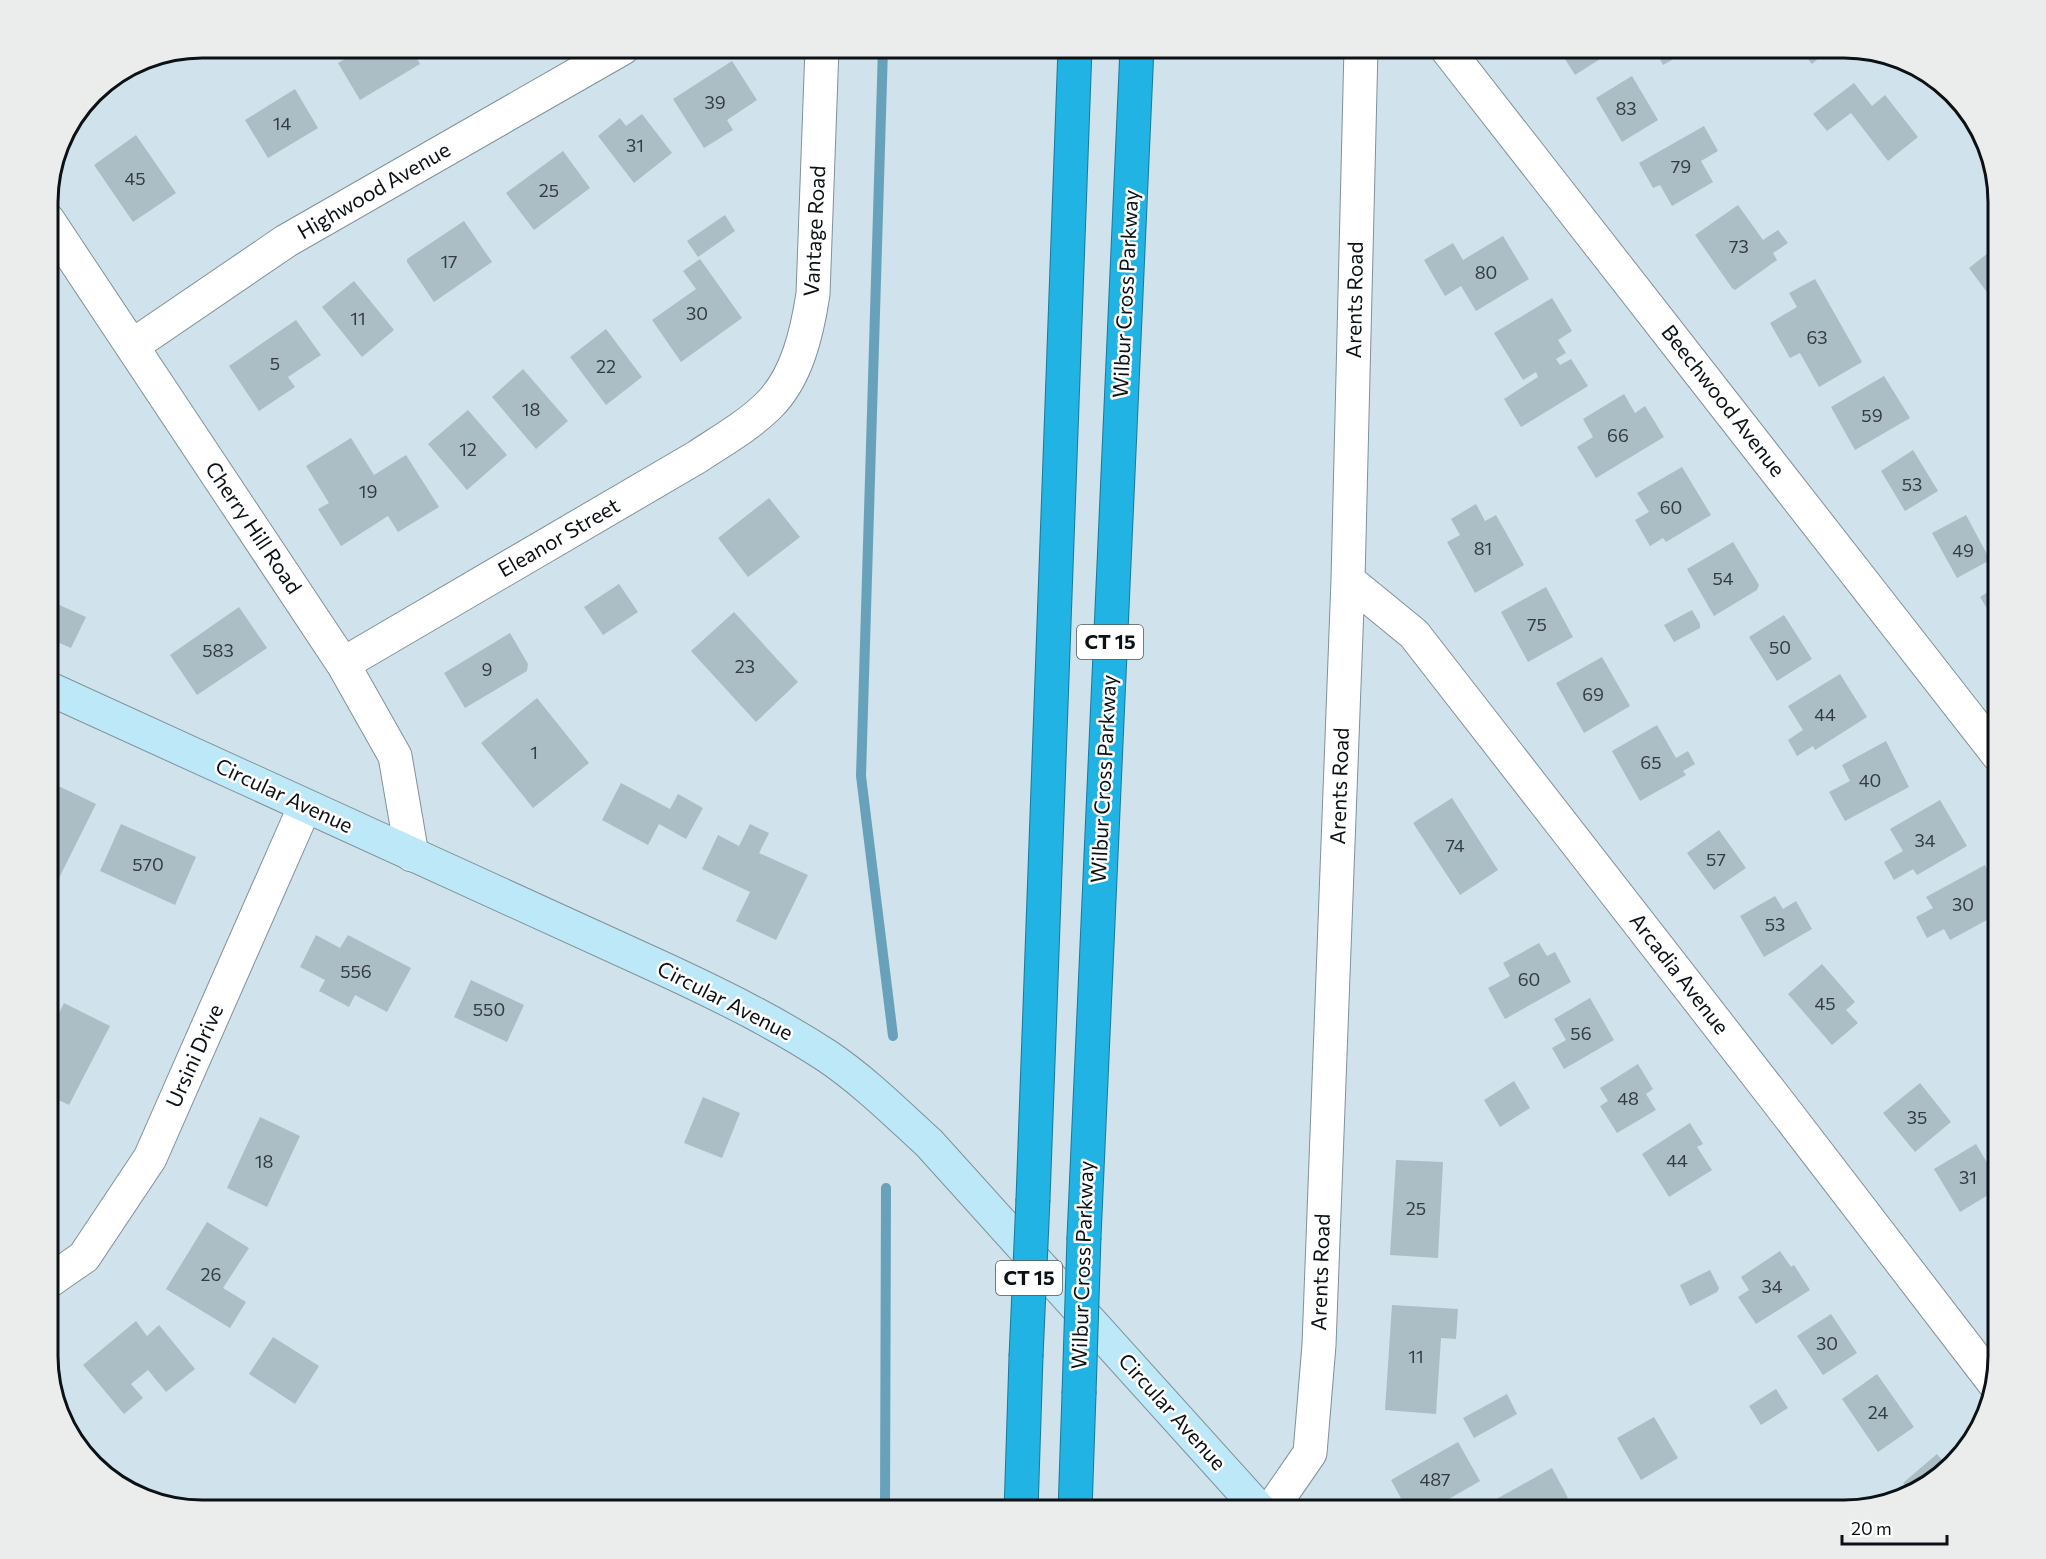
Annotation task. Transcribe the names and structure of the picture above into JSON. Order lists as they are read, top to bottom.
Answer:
{
  "streets": {
    "highway": ["Wilbur Cross Parkway", "CT 15"],
    "main road": ["Circular Avenue"],
    "street": [
      "Highwood Avenue",
      "Vantage Road",
      "Arents Road",
      "Beechwood Avenue",
      "Cherry Hill Road",
      "Eleanor Street",
      "Arcadia Avenue",
      "Ursini Drive"
    ]
  },
  "crossings": [
    ["Highwood Avenue", "Cherry Hill Road"],
    ["Vantage Road", "Eleanor Street"],
    ["Arents Road", "Arcadia Avenue"],
    ["Cherry Hill Road", "Eleanor Street"],
    ["Cherry Hill Road", "Circular Avenue"],
    ["Circular Avenue", "Ursini Drive"]
  ],
  "house_numbers": [
    "39",
    "83",
    "14",
    "31",
    "79",
    "45",
    "25",
    "73",
    "17",
    "80",
    "30",
    "11",
    "63",
    "5",
    "22",
    "18",
    "59",
    "66",
    "12",
    "53",
    "19",
    "60",
    "81",
    "49",
    "54",
    "75",
    "50",
    "583",
    "23",
    "9",
    "69",
    "44",
    "1",
    "65",
    "40",
    "34",
    "74",
    "57",
    "570",
    "30",
    "53",
    "556",
    "60",
    "45",
    "550",
    "56",
    "48",
    "35",
    "44",
    "18",
    "31",
    "25",
    "26",
    "34",
    "30",
    "11",
    "24",
    "487"
  ],
  "scale_bar": "20 m"
}
